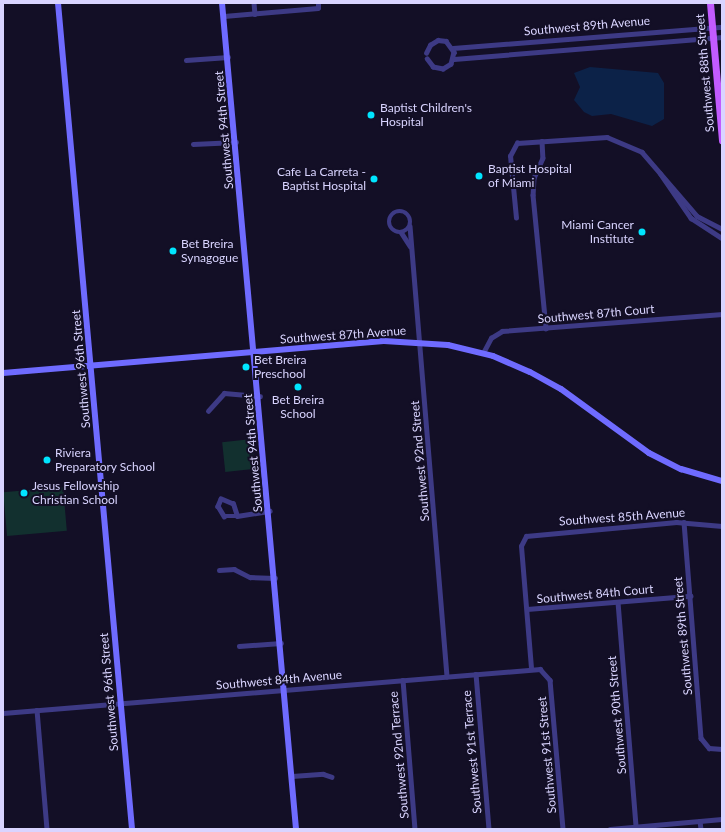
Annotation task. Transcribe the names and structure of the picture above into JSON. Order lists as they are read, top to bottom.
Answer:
{
  "streets": {
    "main road": ["Southwest 88th Street"],
    "street": [
      "Southwest 89th Avenue",
      "Southwest 94th Street",
      "Southwest 87th Court",
      "Southwest 87th Avenue",
      "Southwest 96th Street",
      "Southwest 92nd Street",
      "Southwest 85th Avenue",
      "Southwest 84th Court",
      "Southwest 89th Street",
      "Southwest 84th Avenue",
      "Southwest 90th Street",
      "Southwest 91st Terrace",
      "Southwest 92nd Terrace",
      "Southwest 91st Street"
    ]
  },
  "crossings": [
    ["Southwest 89th Avenue", "Southwest 88th Street"],
    ["Southwest 94th Street", "Southwest 87th Avenue"],
    ["Southwest 94th Street", "Southwest 84th Avenue"],
    ["Southwest 87th Court", "Southwest 87th Avenue"],
    ["Southwest 87th Avenue", "Southwest 96th Street"],
    ["Southwest 87th Avenue", "Southwest 92nd Street"],
    ["Southwest 96th Street", "Southwest 84th Avenue"],
    ["Southwest 92nd Street", "Southwest 84th Avenue"],
    ["Southwest 85th Avenue", "Southwest 84th Court"],
    ["Southwest 85th Avenue", "Southwest 89th Street"],
    ["Southwest 84th Court", "Southwest 89th Street"],
    ["Southwest 84th Court", "Southwest 90th Street"],
    ["Southwest 84th Avenue", "Southwest 91st Terrace"],
    ["Southwest 84th Avenue", "Southwest 92nd Terrace"],
    ["Southwest 84th Avenue", "Southwest 91st Street"]
  ],
  "places": [
    "Baptist Children's Hospital",
    "Baptist Hospital of Miami",
    "Cafe La Carreta - Baptist Hospital",
    "Miami Cancer Institute",
    "Bet Breira Synagogue",
    "Bet Breira Preschool",
    "Bet Breira School",
    "Riviera Preparatory School",
    "Jesus Fellowship Christian School"
  ]
}
